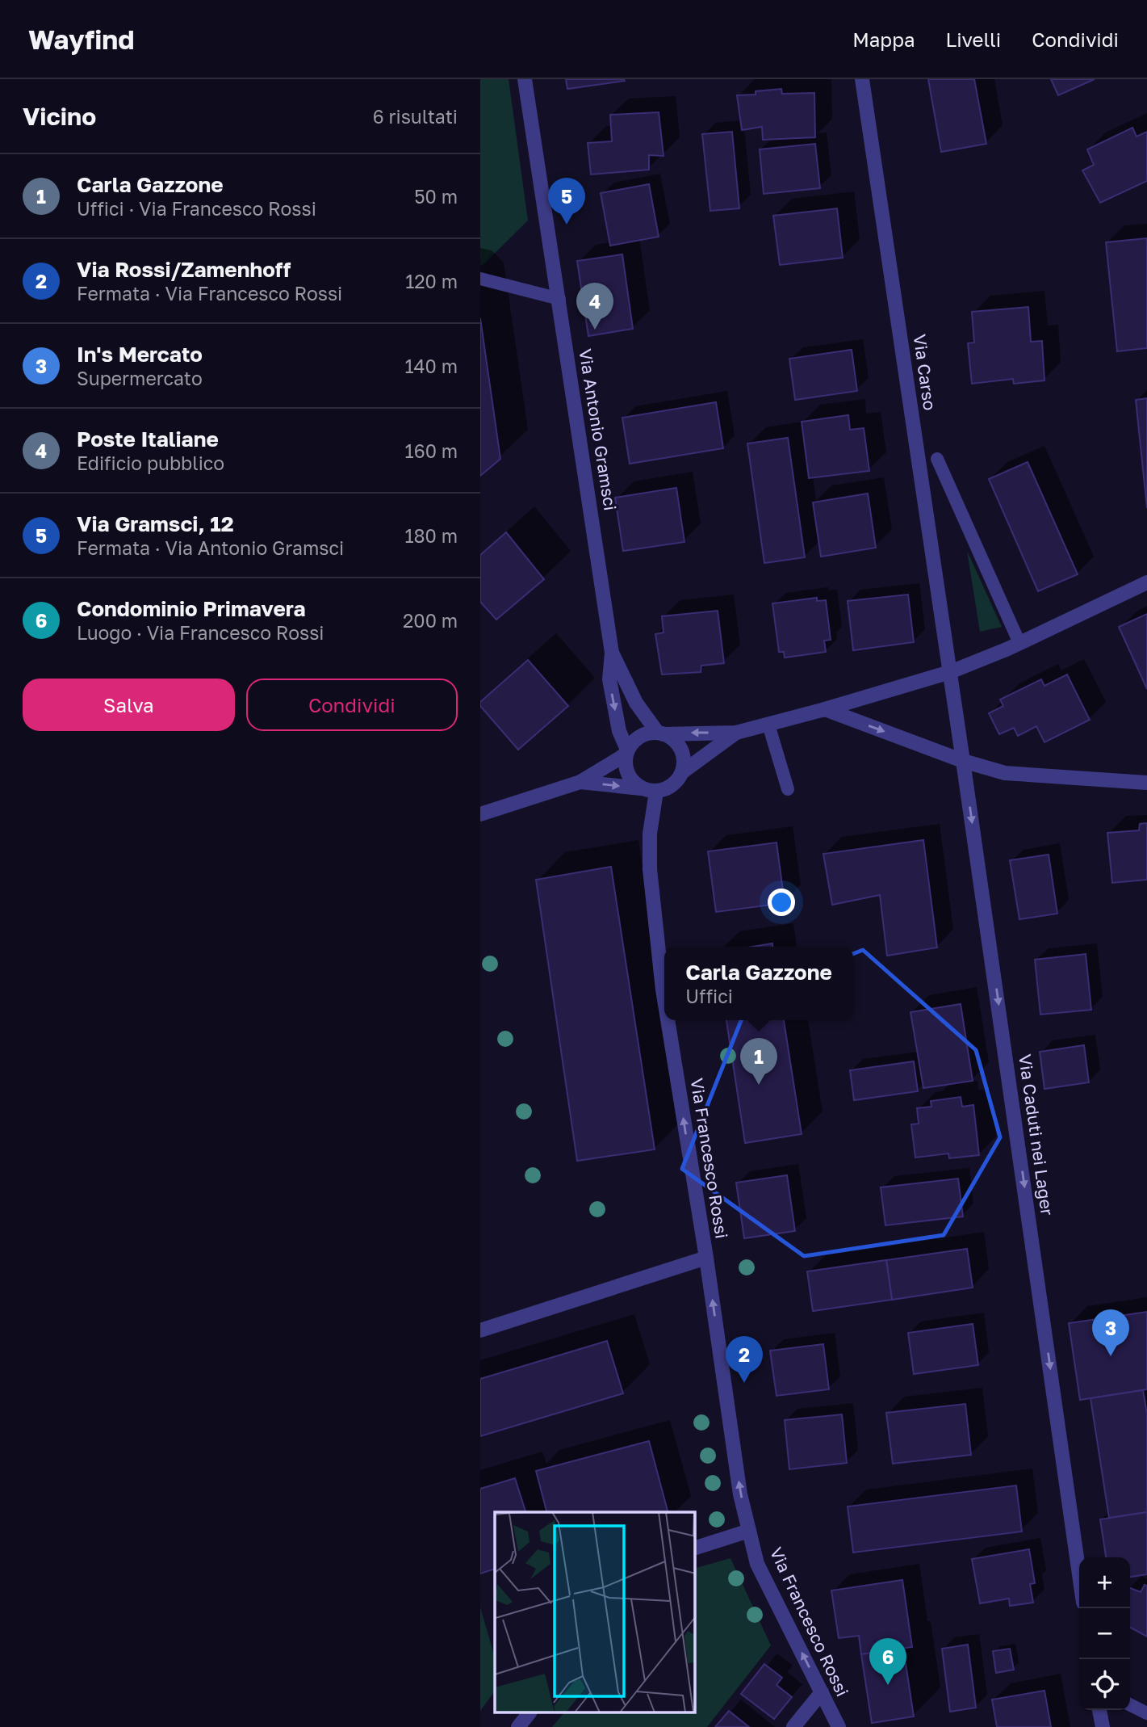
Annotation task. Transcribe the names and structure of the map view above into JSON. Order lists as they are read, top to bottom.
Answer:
{
  "streets": {
    "street": [
      "Via Carso",
      "Via Antonio Gramsci",
      "Via Caduti nei Lager",
      "Via Francesco Rossi"
    ]
  },
  "crossings": [
    ["Via Carso", "Via Caduti nei Lager"],
    ["Via Antonio Gramsci", "Via Francesco Rossi"]
  ],
  "one_way": ["Via Caduti nei Lager", "Via Francesco Rossi"],
  "page": {
    "header": "Wayfind",
    "nav": ["Mappa", "Livelli", "Condividi"],
    "heading": ["Vicino", "6 risultati"],
    "list": [
      {
        "mark": "1",
        "name": "Carla Gazzone",
        "note": "Uffici · Via Francesco Rossi",
        "value": "50 m"
      },
      {
        "mark": "2",
        "name": "Via Rossi/Zamenhoff",
        "note": "Fermata · Via Francesco Rossi",
        "value": "120 m"
      },
      {
        "mark": "3",
        "name": "In's Mercato",
        "note": "Supermercato",
        "value": "140 m"
      },
      {
        "mark": "4",
        "name": "Poste Italiane",
        "note": "Edificio pubblico",
        "value": "160 m"
      },
      {
        "mark": "5",
        "name": "Via Gramsci, 12",
        "note": "Fermata · Via Antonio Gramsci",
        "value": "180 m"
      },
      {
        "mark": "6",
        "name": "Condominio Primavera",
        "note": "Luogo · Via Francesco Rossi",
        "value": "200 m"
      }
    ],
    "pins": [
      "5",
      "4",
      "1",
      "3",
      "2",
      "6"
    ],
    "buttons": ["Salva", "Condividi"],
    "popup": ["Carla Gazzone", "Uffici"],
    "map_buttons": ["+", "−"]
  }
}
